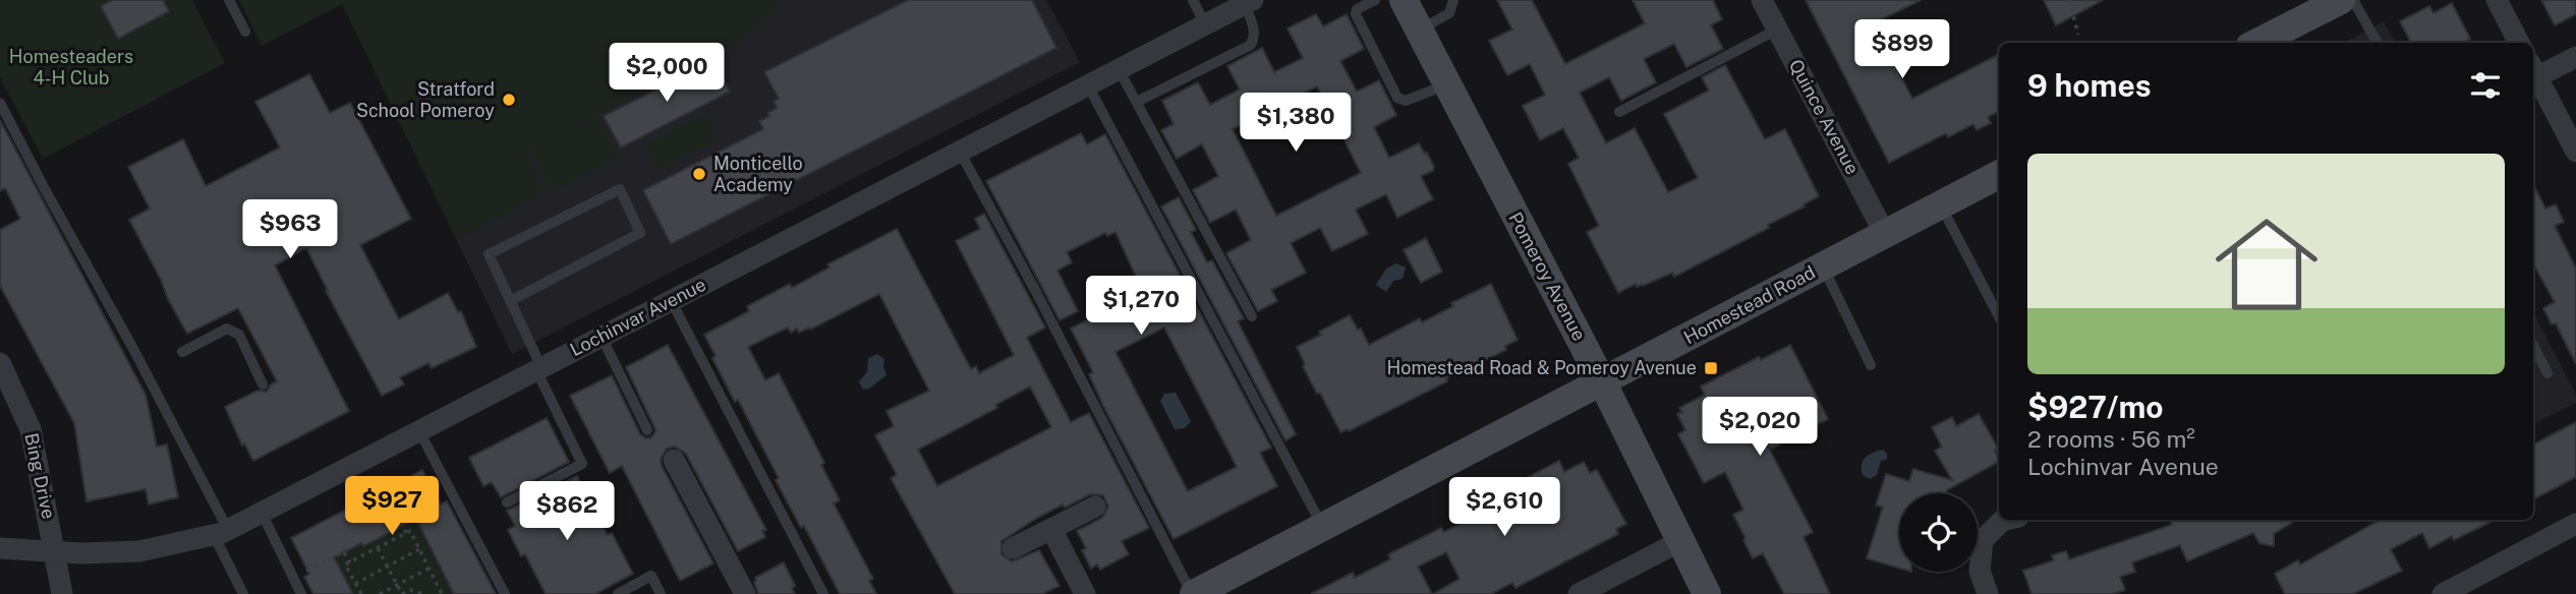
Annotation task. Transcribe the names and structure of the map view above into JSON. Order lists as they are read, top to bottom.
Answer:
{
  "streets": {
    "main road": ["Pomeroy Avenue", "Homestead Road"],
    "street": ["Quince Avenue", "Lochinvar Avenue", "Bing Drive"]
  },
  "crossings": [
    ["Quince Avenue", "Homestead Road"],
    ["Pomeroy Avenue", "Homestead Road"],
    ["Lochinvar Avenue", "Bing Drive"]
  ],
  "parks": ["Homesteaders 4-H Club"],
  "places": {
    "other": ["Stratford School Pomeroy", "Monticello Academy"],
    "transit": ["Homestead Road & Pomeroy Avenue"]
  },
  "page": {
    "price": [
      "$899",
      "$2,000",
      "$1,380",
      "$963",
      "$1,270",
      "$2,020",
      "$927",
      "$2,610",
      "$862"
    ],
    "heading": "9 homes",
    "list": [
      {
        "name": "$927/mo",
        "note": "2 rooms · 56 m² · Lochinvar Avenue"
      }
    ]
  }
}
